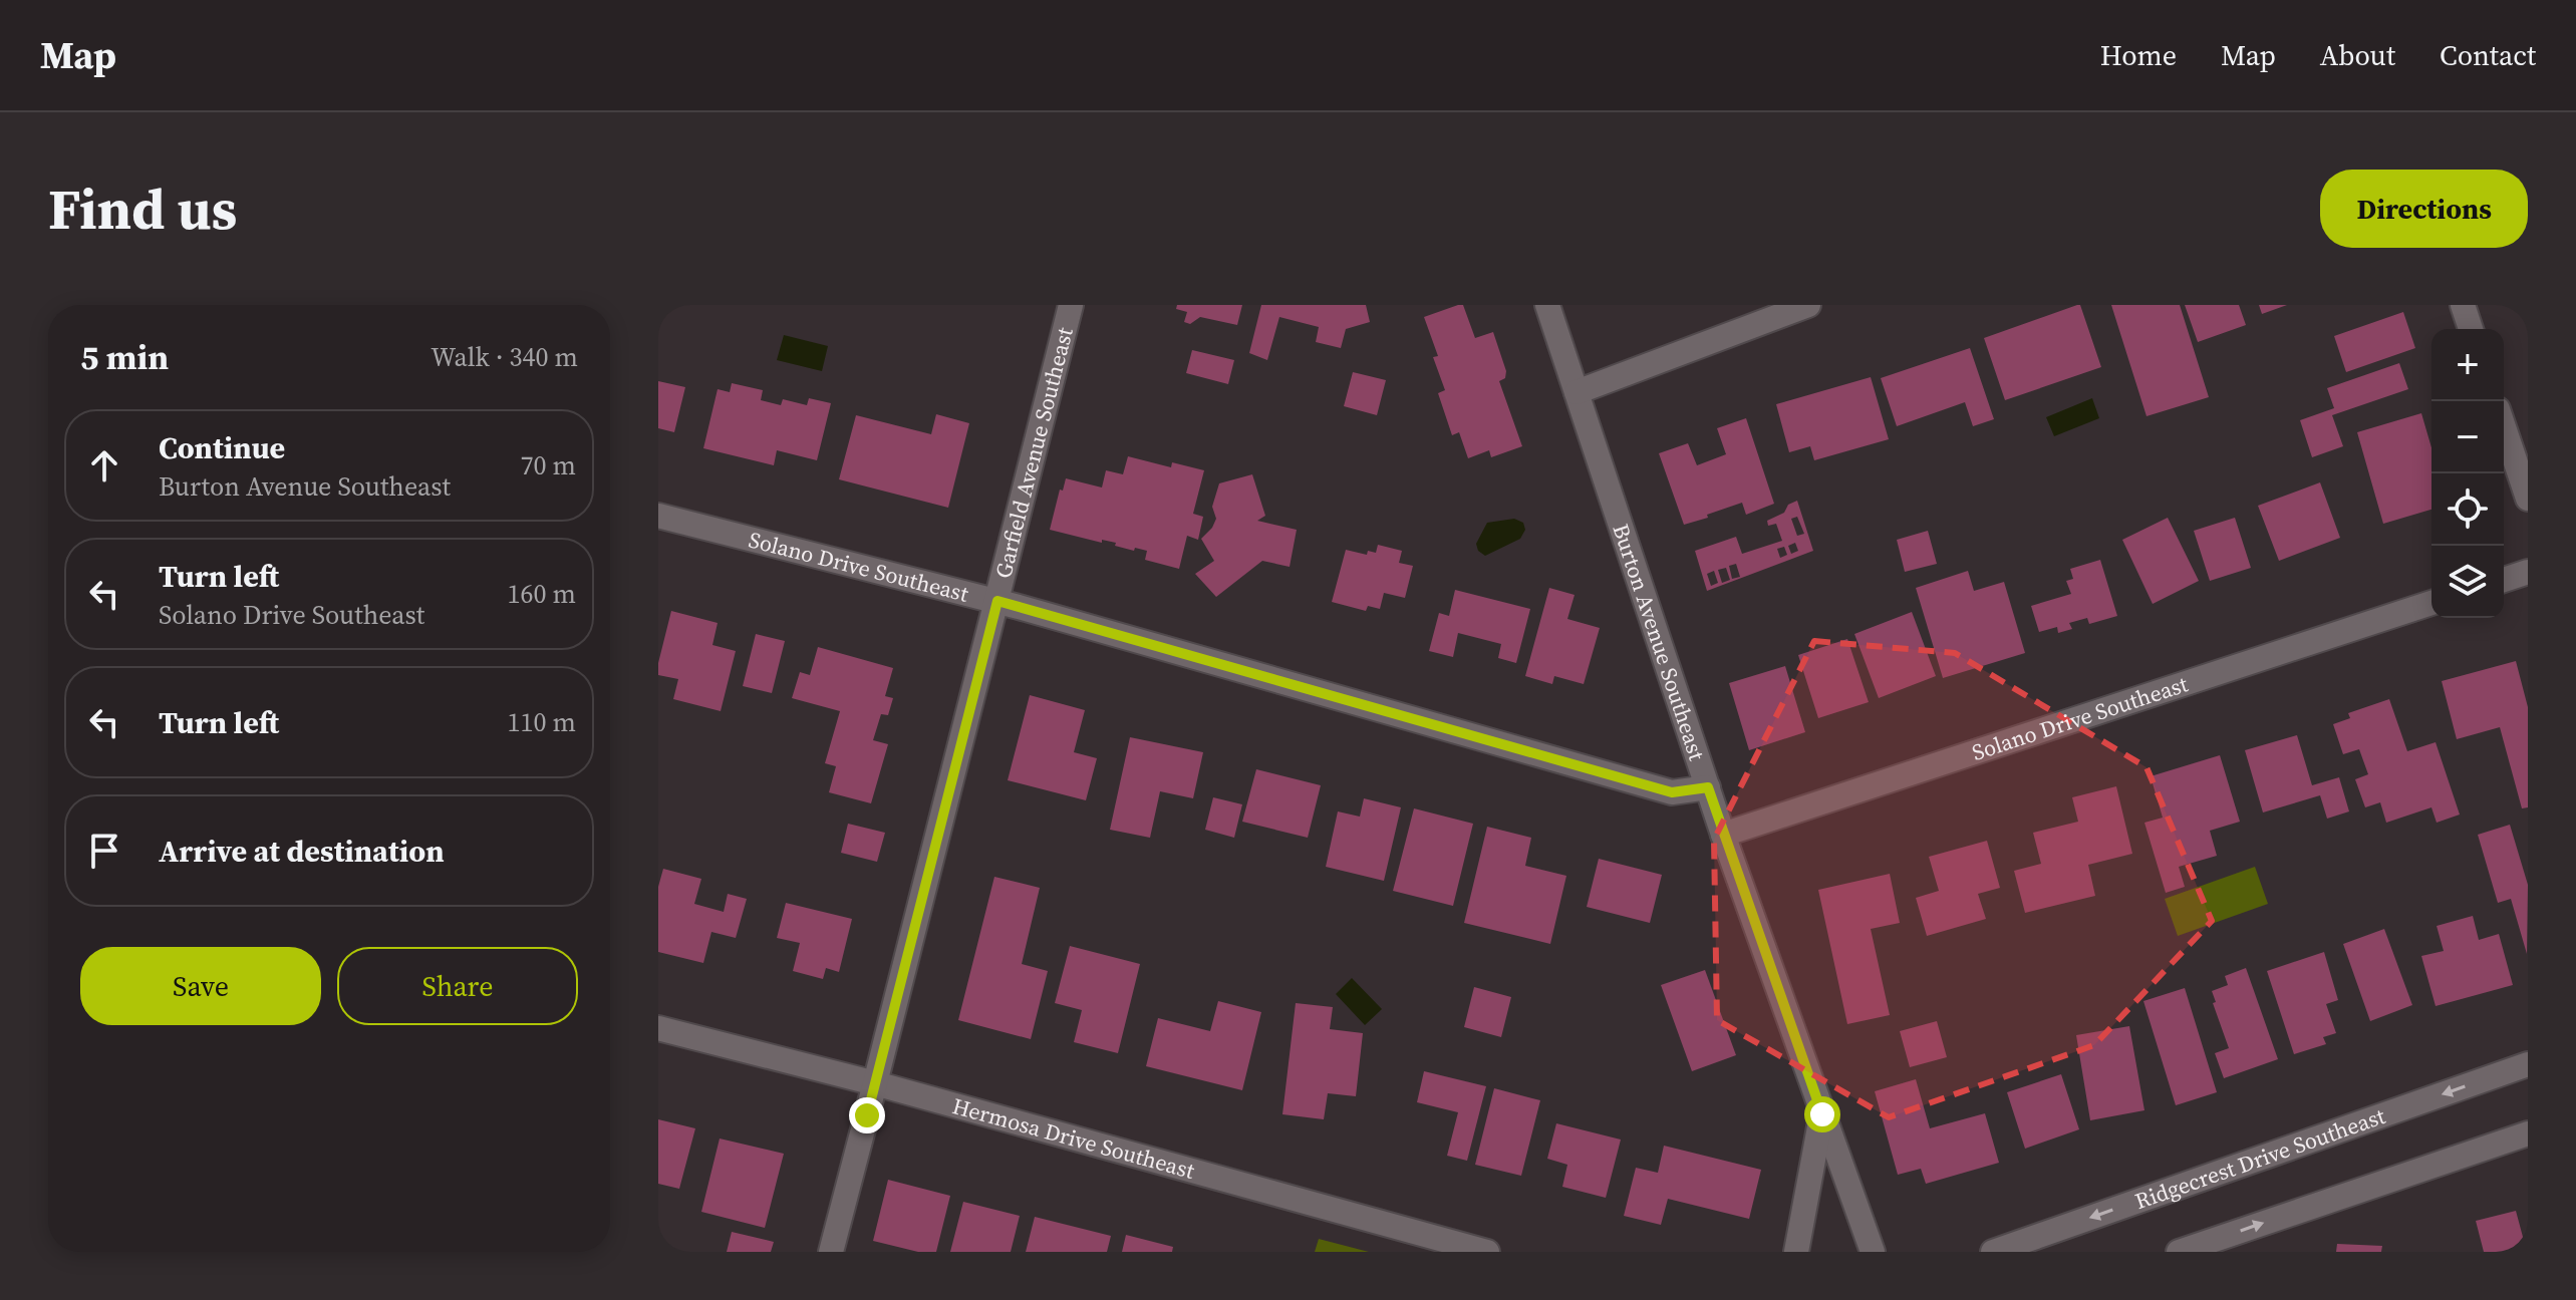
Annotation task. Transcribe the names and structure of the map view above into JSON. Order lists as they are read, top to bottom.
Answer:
{
  "streets": {
    "street": [
      "Garfield Avenue Southeast",
      "Solano Drive Southeast",
      "Burton Avenue Southeast",
      "Hermosa Drive Southeast",
      "Ridgecrest Drive Southeast"
    ]
  },
  "crossings": [
    ["Garfield Avenue Southeast", "Solano Drive Southeast"],
    ["Garfield Avenue Southeast", "Hermosa Drive Southeast"],
    ["Solano Drive Southeast", "Burton Avenue Southeast"]
  ],
  "page": {
    "header": "Map",
    "nav": [
      "Home",
      "Map",
      "About",
      "Contact"
    ],
    "buttons": [
      "Directions",
      ["Save", "Share"]
    ],
    "title": "Find us",
    "heading": ["5 min", "Walk · 340 m"],
    "map_buttons": ["+", "−"],
    "list": [
      ["Continue", "Burton Avenue Southeast", "70 m"],
      ["Turn left", "Solano Drive Southeast", "160 m"],
      ["Turn left", "110 m"],
      "Arrive at destination"
    ]
  }
}
